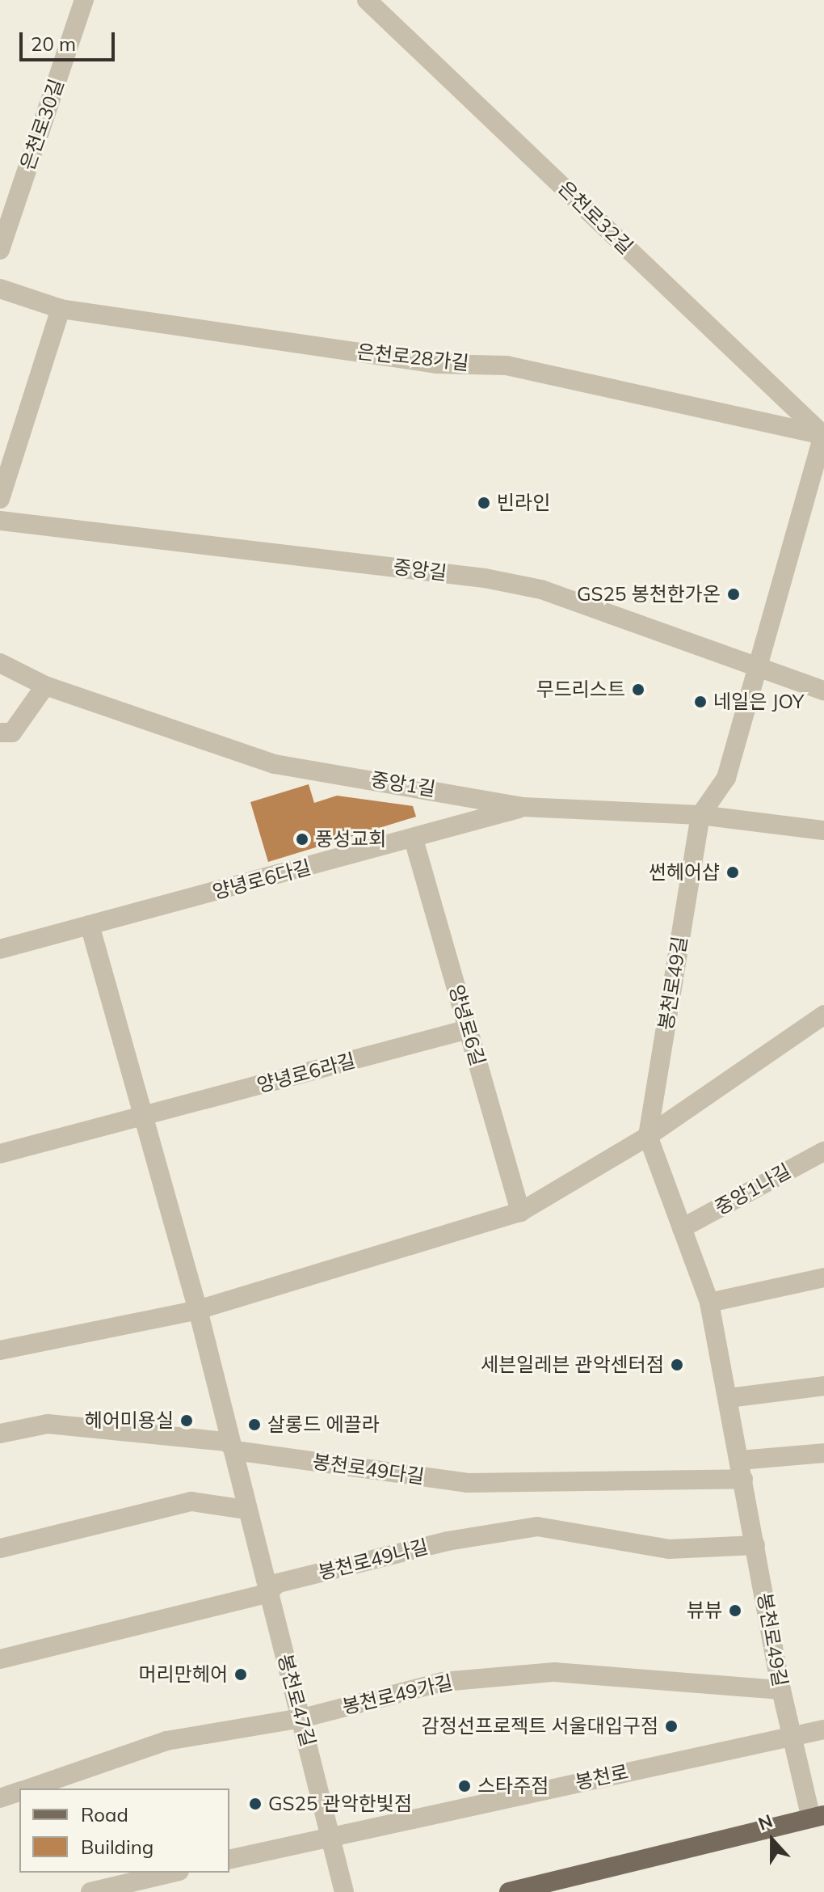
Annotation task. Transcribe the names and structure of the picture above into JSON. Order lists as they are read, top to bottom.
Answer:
{
  "streets": {
    "street": [
      "은천로30길",
      "은천로32길",
      "은천로28가길",
      "중앙길",
      "중앙1길",
      "양녕로6다길",
      "봉천로49길",
      "양녕로6길",
      "양녕로6라길",
      "중앙1나길",
      "봉천로49다길",
      "봉천로49나길",
      "봉천로49가길",
      "봉천로47길",
      "봉천로"
    ]
  },
  "crossings": [
    ["은천로32길", "은천로28가길"],
    ["중앙길", "봉천로49길"],
    ["중앙1길", "양녕로6다길"],
    ["중앙1길", "봉천로49길"],
    ["양녕로6다길", "양녕로6길"],
    ["봉천로49길", "중앙1나길"],
    ["봉천로49길", "봉천로49다길"],
    ["봉천로49길", "봉천로49나길"],
    ["봉천로49길", "봉천로49가길"],
    ["봉천로49길", "봉천로"],
    ["양녕로6길", "양녕로6라길"],
    ["봉천로49다길", "봉천로47길"],
    ["봉천로49나길", "봉천로47길"],
    ["봉천로49가길", "봉천로47길"],
    ["봉천로47길", "봉천로"]
  ],
  "places": [
    "빈라인",
    "GS25 봉천한가온",
    "무드리스트",
    "네일은 JOY",
    "풍성교회",
    "썬헤어샵",
    "세븐일레븐 관악센터점",
    "헤어미용실",
    "살롱드 에끌라",
    "뷰뷰",
    "머리만헤어",
    "감정선프로젝트 서울대입구점",
    "스타주점",
    "GS25 관악한빛점"
  ],
  "legend": ["Road", "Building"],
  "scale_bar": "20 m",
  "north": "top"
}
